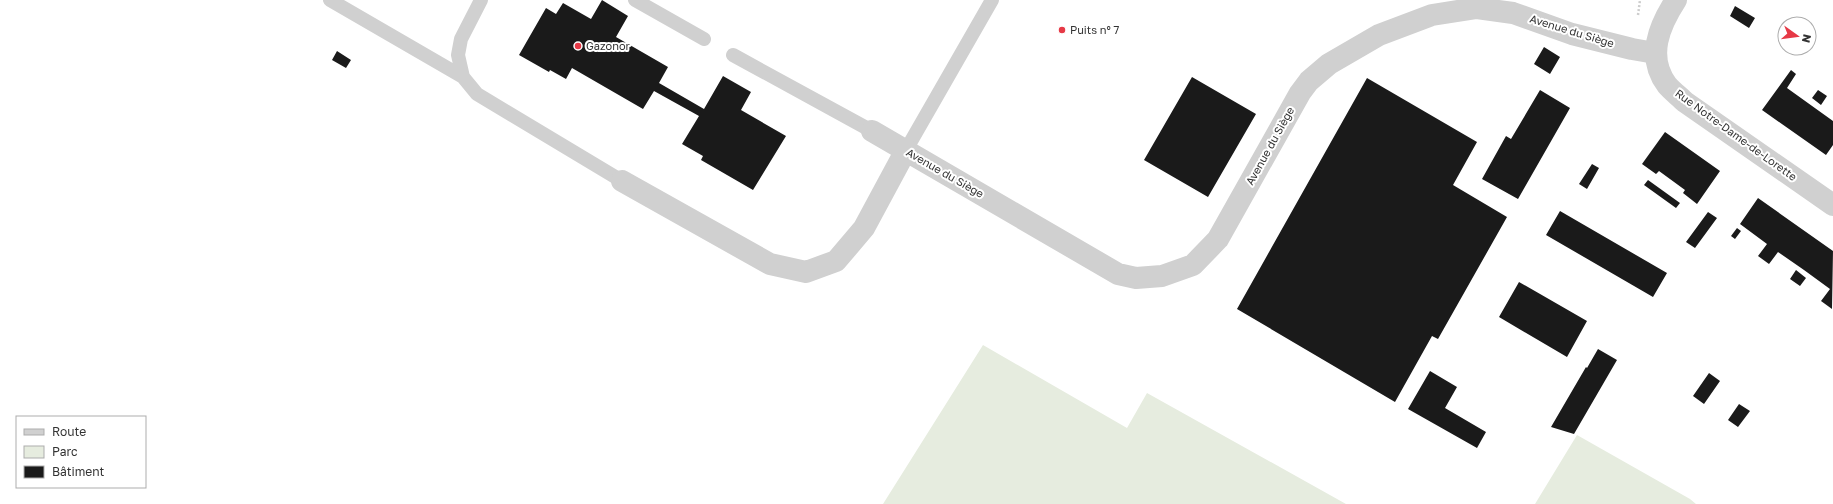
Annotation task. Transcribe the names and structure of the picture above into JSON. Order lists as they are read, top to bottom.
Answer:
{
  "streets": {
    "street": ["Avenue du Siège", "Rue Notre-Dame-de-Lorette"]
  },
  "crossings": [
    ["Avenue du Siège", "Rue Notre-Dame-de-Lorette"]
  ],
  "places": ["Puits n° 7", "Gazonor"],
  "legend": ["Route", "Parc", "Bâtiment"],
  "north": "right"
}
